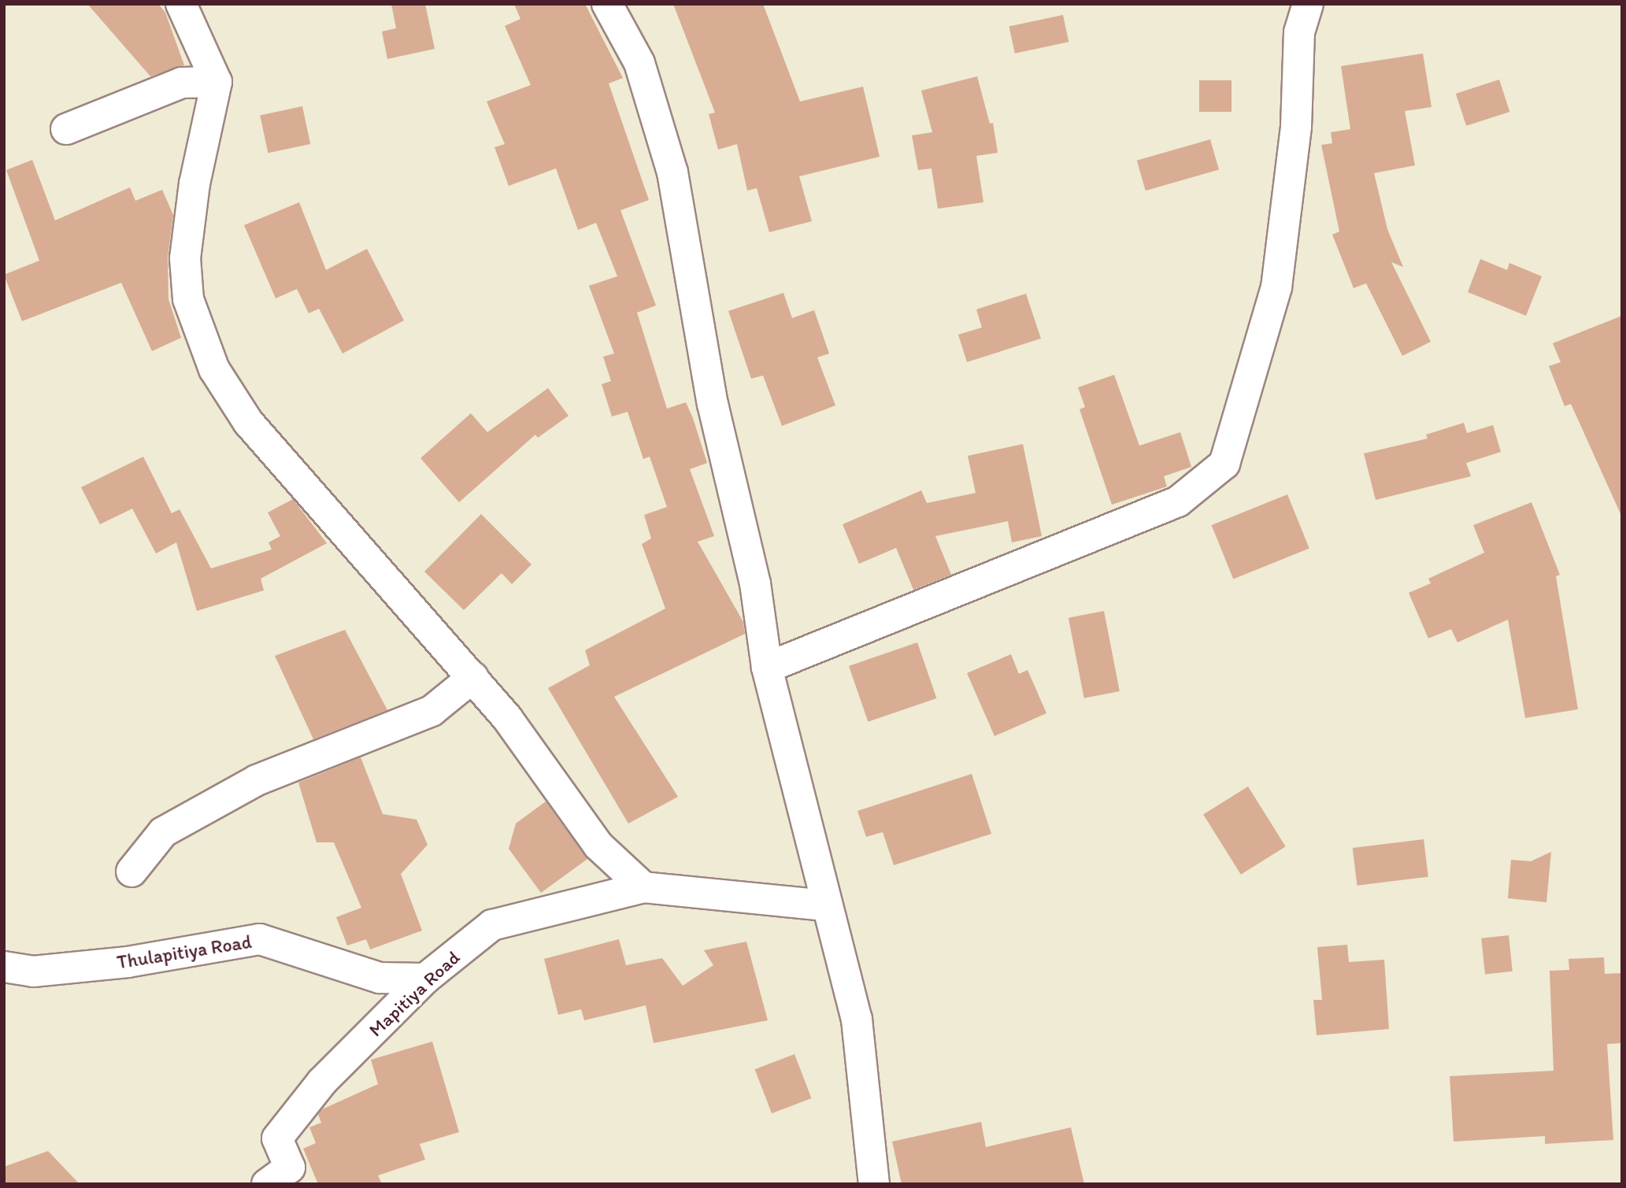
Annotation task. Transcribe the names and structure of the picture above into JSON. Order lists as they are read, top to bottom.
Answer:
{
  "streets": {
    "street": ["Thulapitiya Road", "Mapitiya Road"]
  },
  "crossings": [
    ["Thulapitiya Road", "Mapitiya Road"]
  ]
}
